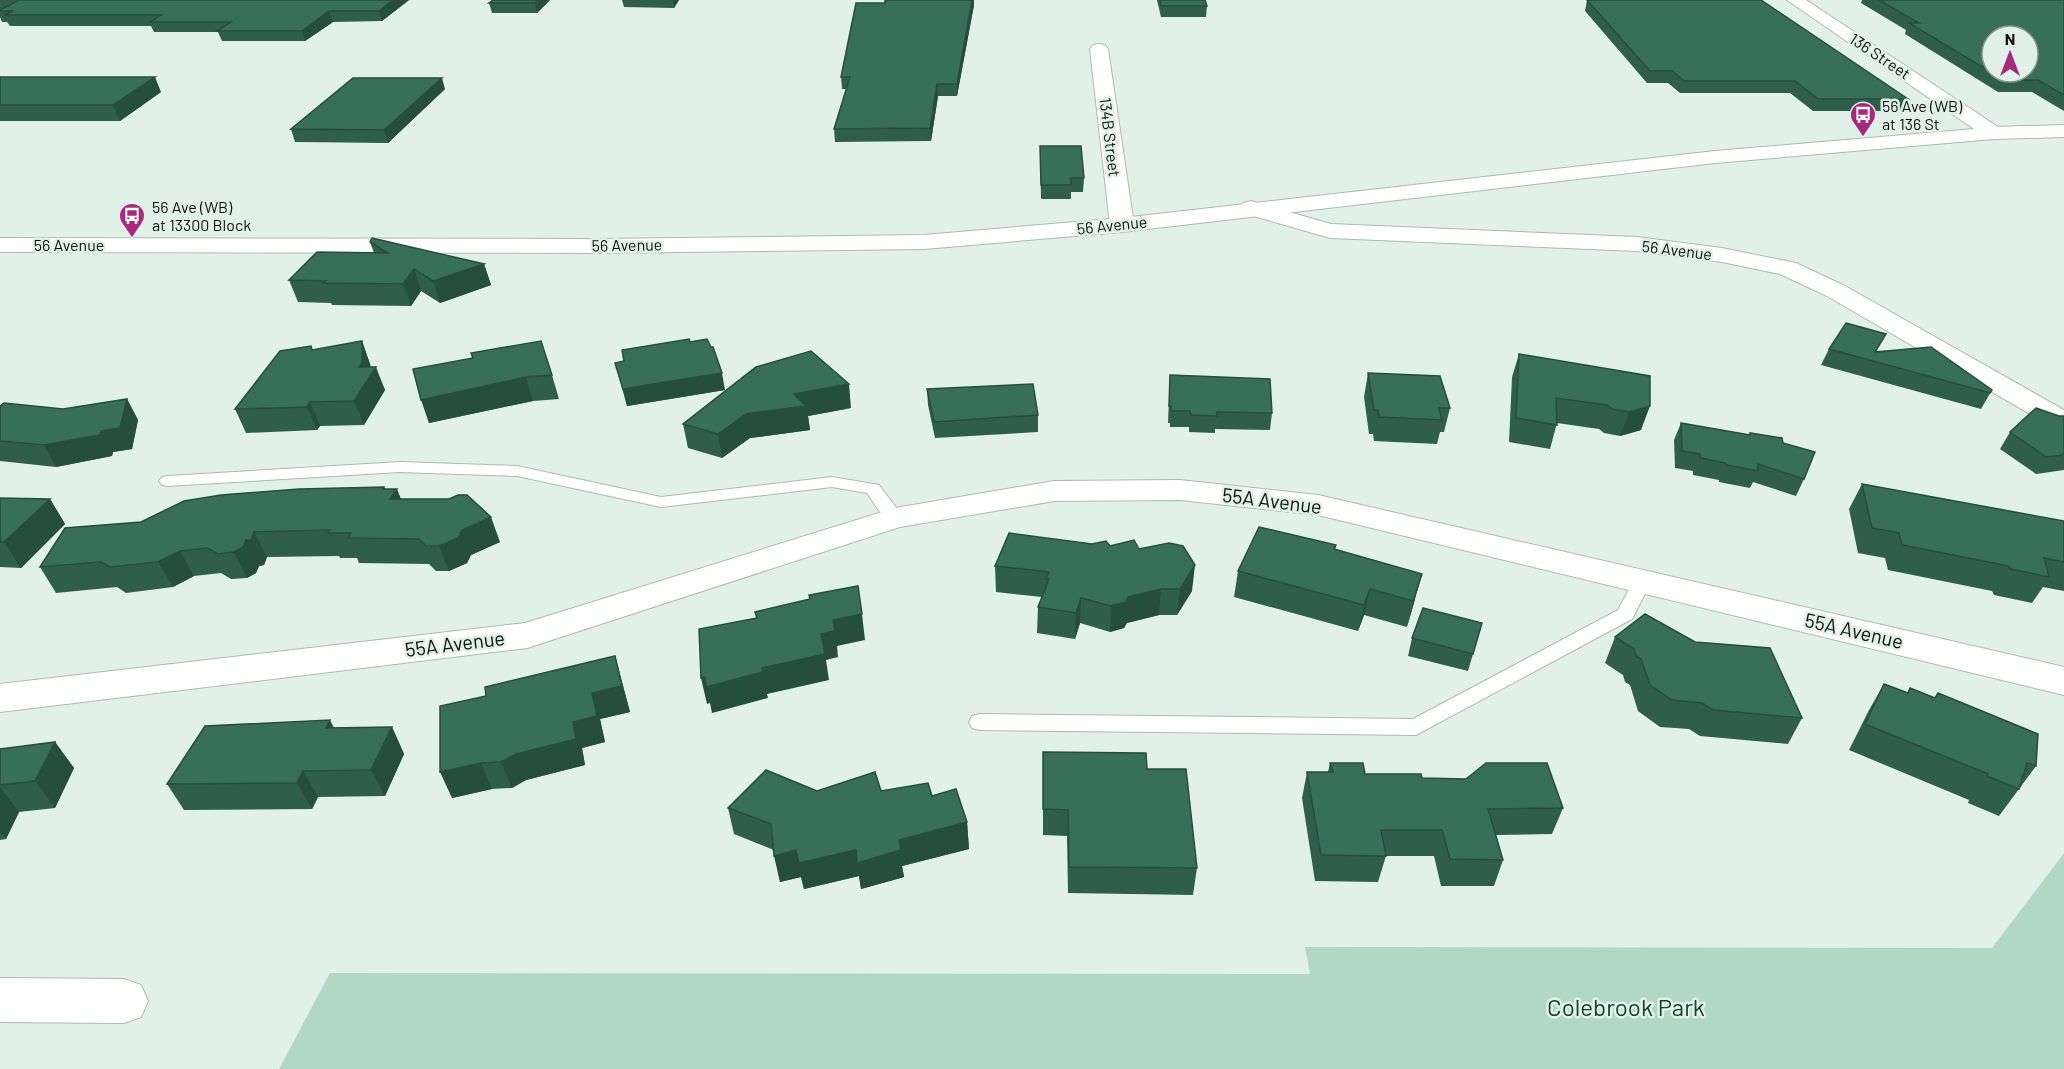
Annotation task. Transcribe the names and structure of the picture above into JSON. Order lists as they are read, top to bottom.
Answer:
{
  "streets": {
    "street": [
      "136 Street",
      "134B Street",
      "56 Avenue",
      "55A Avenue"
    ]
  },
  "crossings": [
    ["136 Street", "56 Avenue"],
    ["134B Street", "56 Avenue"]
  ],
  "parks": ["Colebrook Park"],
  "places": {
    "bus stop": ["56 Ave (WB) at 136 St", "56 Ave (WB) at 13300 Block"]
  },
  "north": "top"
}
